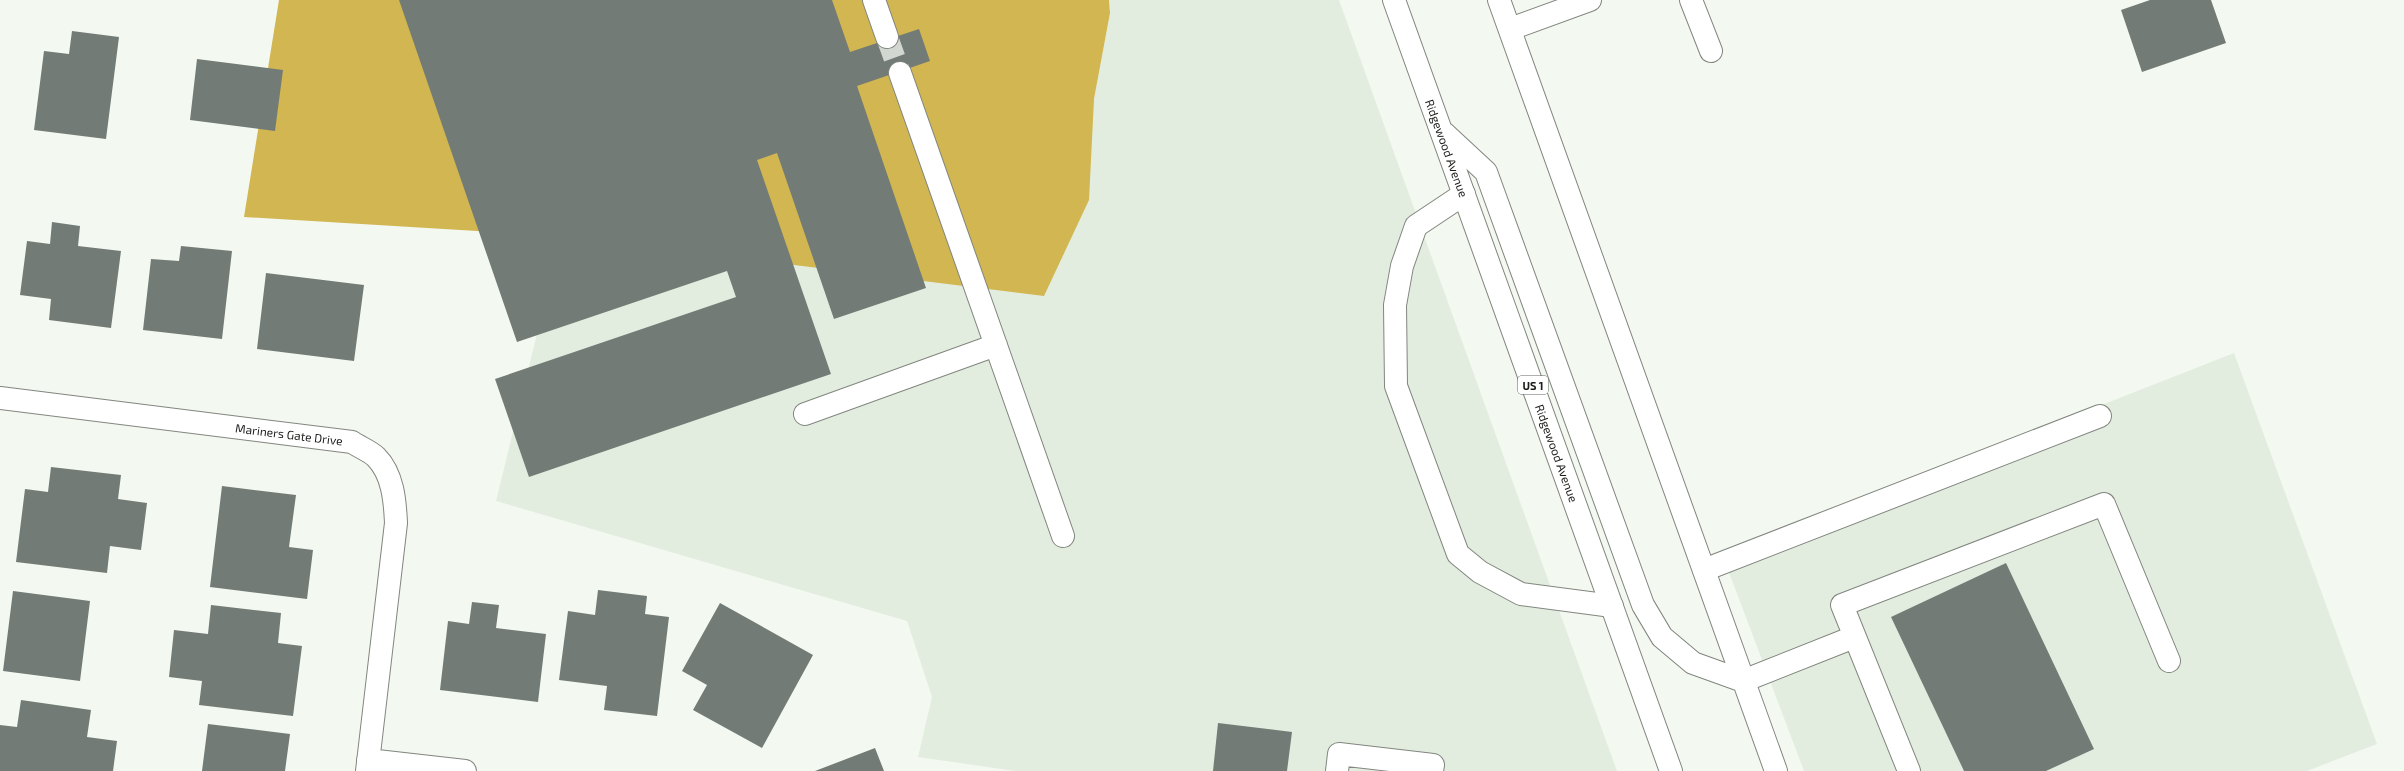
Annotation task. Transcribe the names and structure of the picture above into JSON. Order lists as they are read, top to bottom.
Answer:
{
  "streets": {
    "main road": ["Ridgewood Avenue", "US 1", "Mariners Gate Drive"]
  }
}
